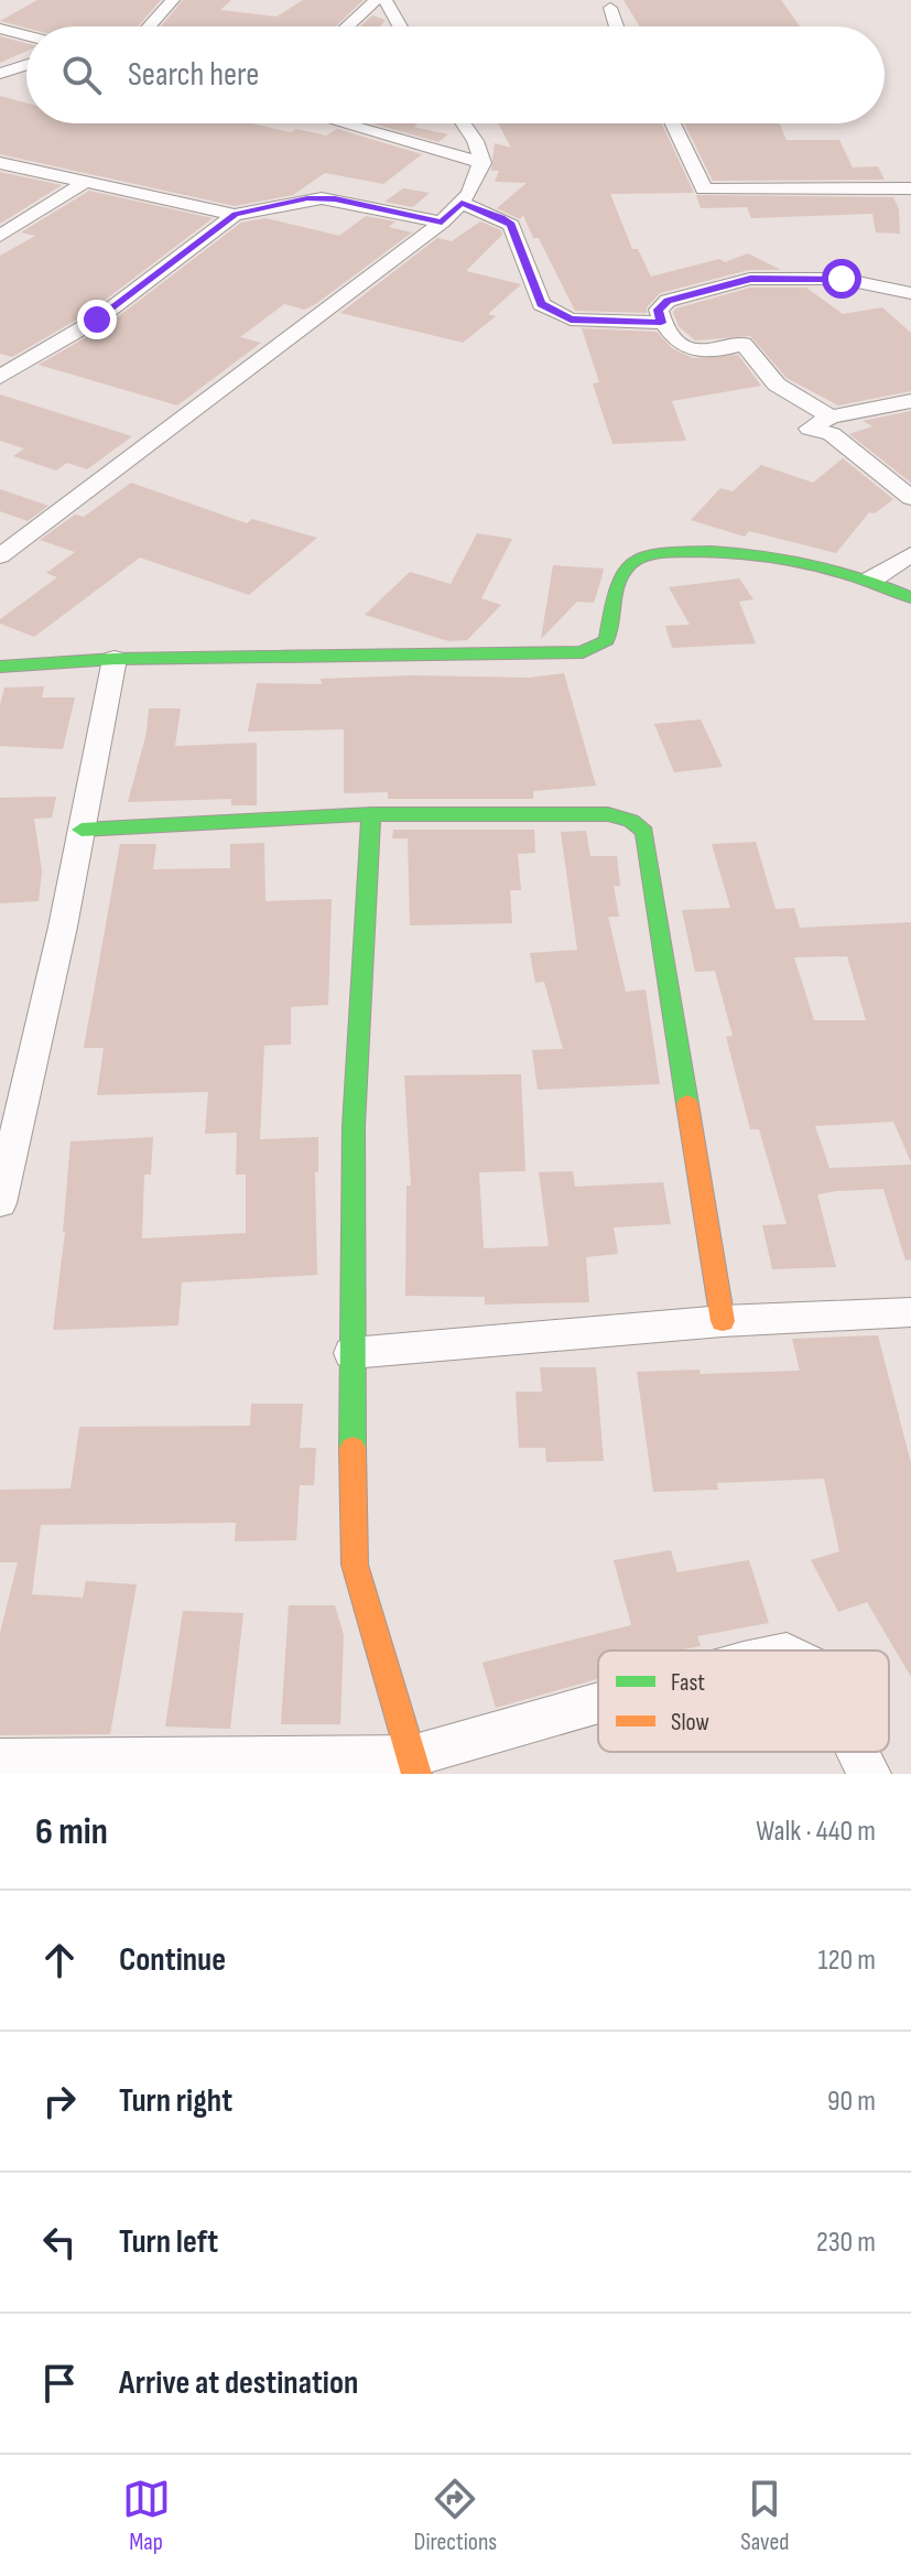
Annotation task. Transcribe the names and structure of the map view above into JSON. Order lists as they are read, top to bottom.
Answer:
{
  "legend": ["Fast", "Slow"],
  "page": {
    "search": "Search here",
    "heading": ["6 min", "Walk · 440 m"],
    "list": [
      ["Continue", "120 m"],
      ["Turn right", "90 m"],
      ["Turn left", "230 m"],
      "Arrive at destination"
    ],
    "nav": ["Map", "Directions", "Saved"]
  }
}
